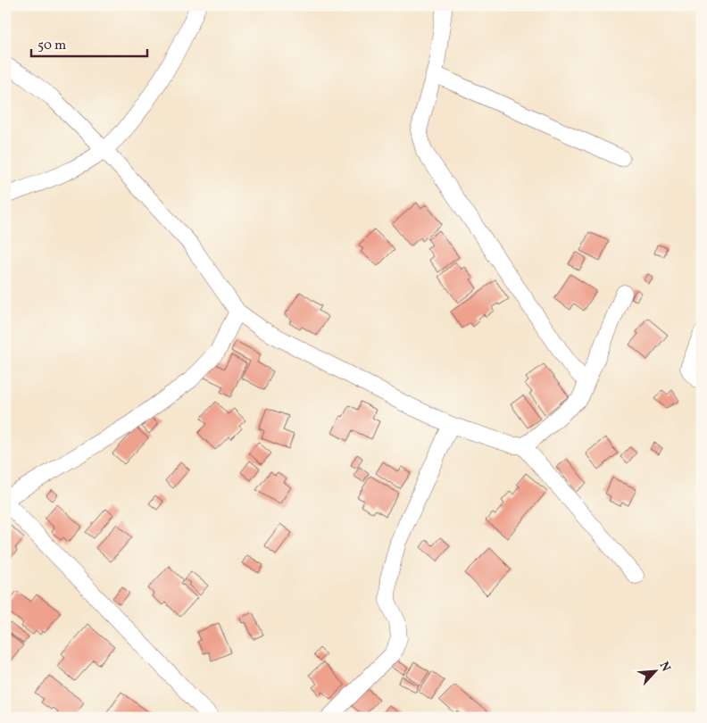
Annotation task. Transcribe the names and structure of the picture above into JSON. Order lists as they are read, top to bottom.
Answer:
{
  "scale_bar": "50 m",
  "north": "top right"
}
